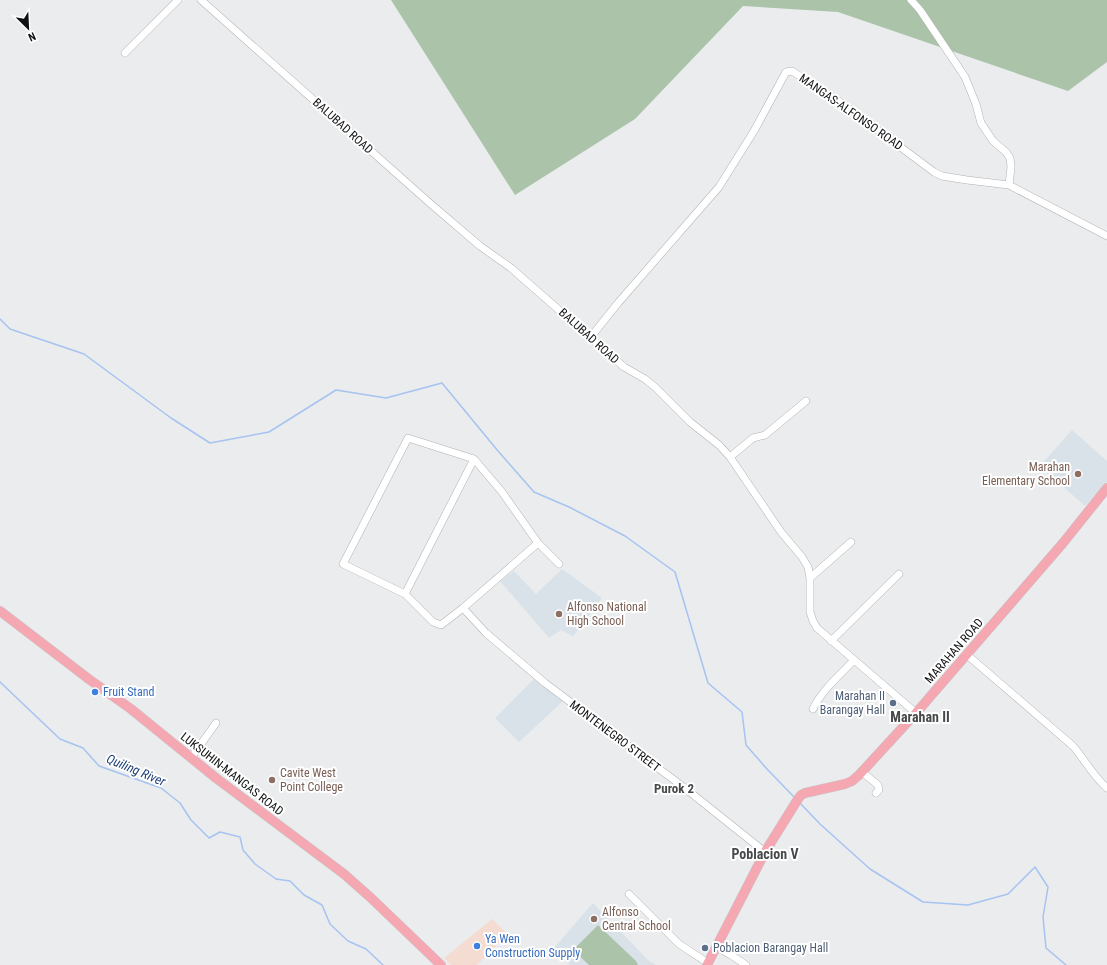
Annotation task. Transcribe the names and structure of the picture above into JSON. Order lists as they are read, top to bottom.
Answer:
{
  "streets": {
    "main road": ["MARAHAN ROAD", "LUKSUHIN-MANGAS ROAD"],
    "street": ["MANGAS-ALFONSO ROAD", "BALUBAD ROAD", "MONTENEGRO STREET"]
  },
  "crossings": [
    ["MANGAS-ALFONSO ROAD", "BALUBAD ROAD"],
    ["BALUBAD ROAD", "MARAHAN ROAD"],
    ["MARAHAN ROAD", "MONTENEGRO STREET"]
  ],
  "districts": ["Marahan II", "Purok 2", "Poblacion V"],
  "water": ["Quiling River"],
  "places": [
    "Marahan Elementary School",
    "Alfonso National High School",
    "Fruit Stand",
    "Marahan II Barangay Hall",
    "Cavite West Point College",
    "Alfonso Central School",
    "Ya Wen Construction Supply",
    "Poblacion Barangay Hall"
  ],
  "north": "bottom right"
}
